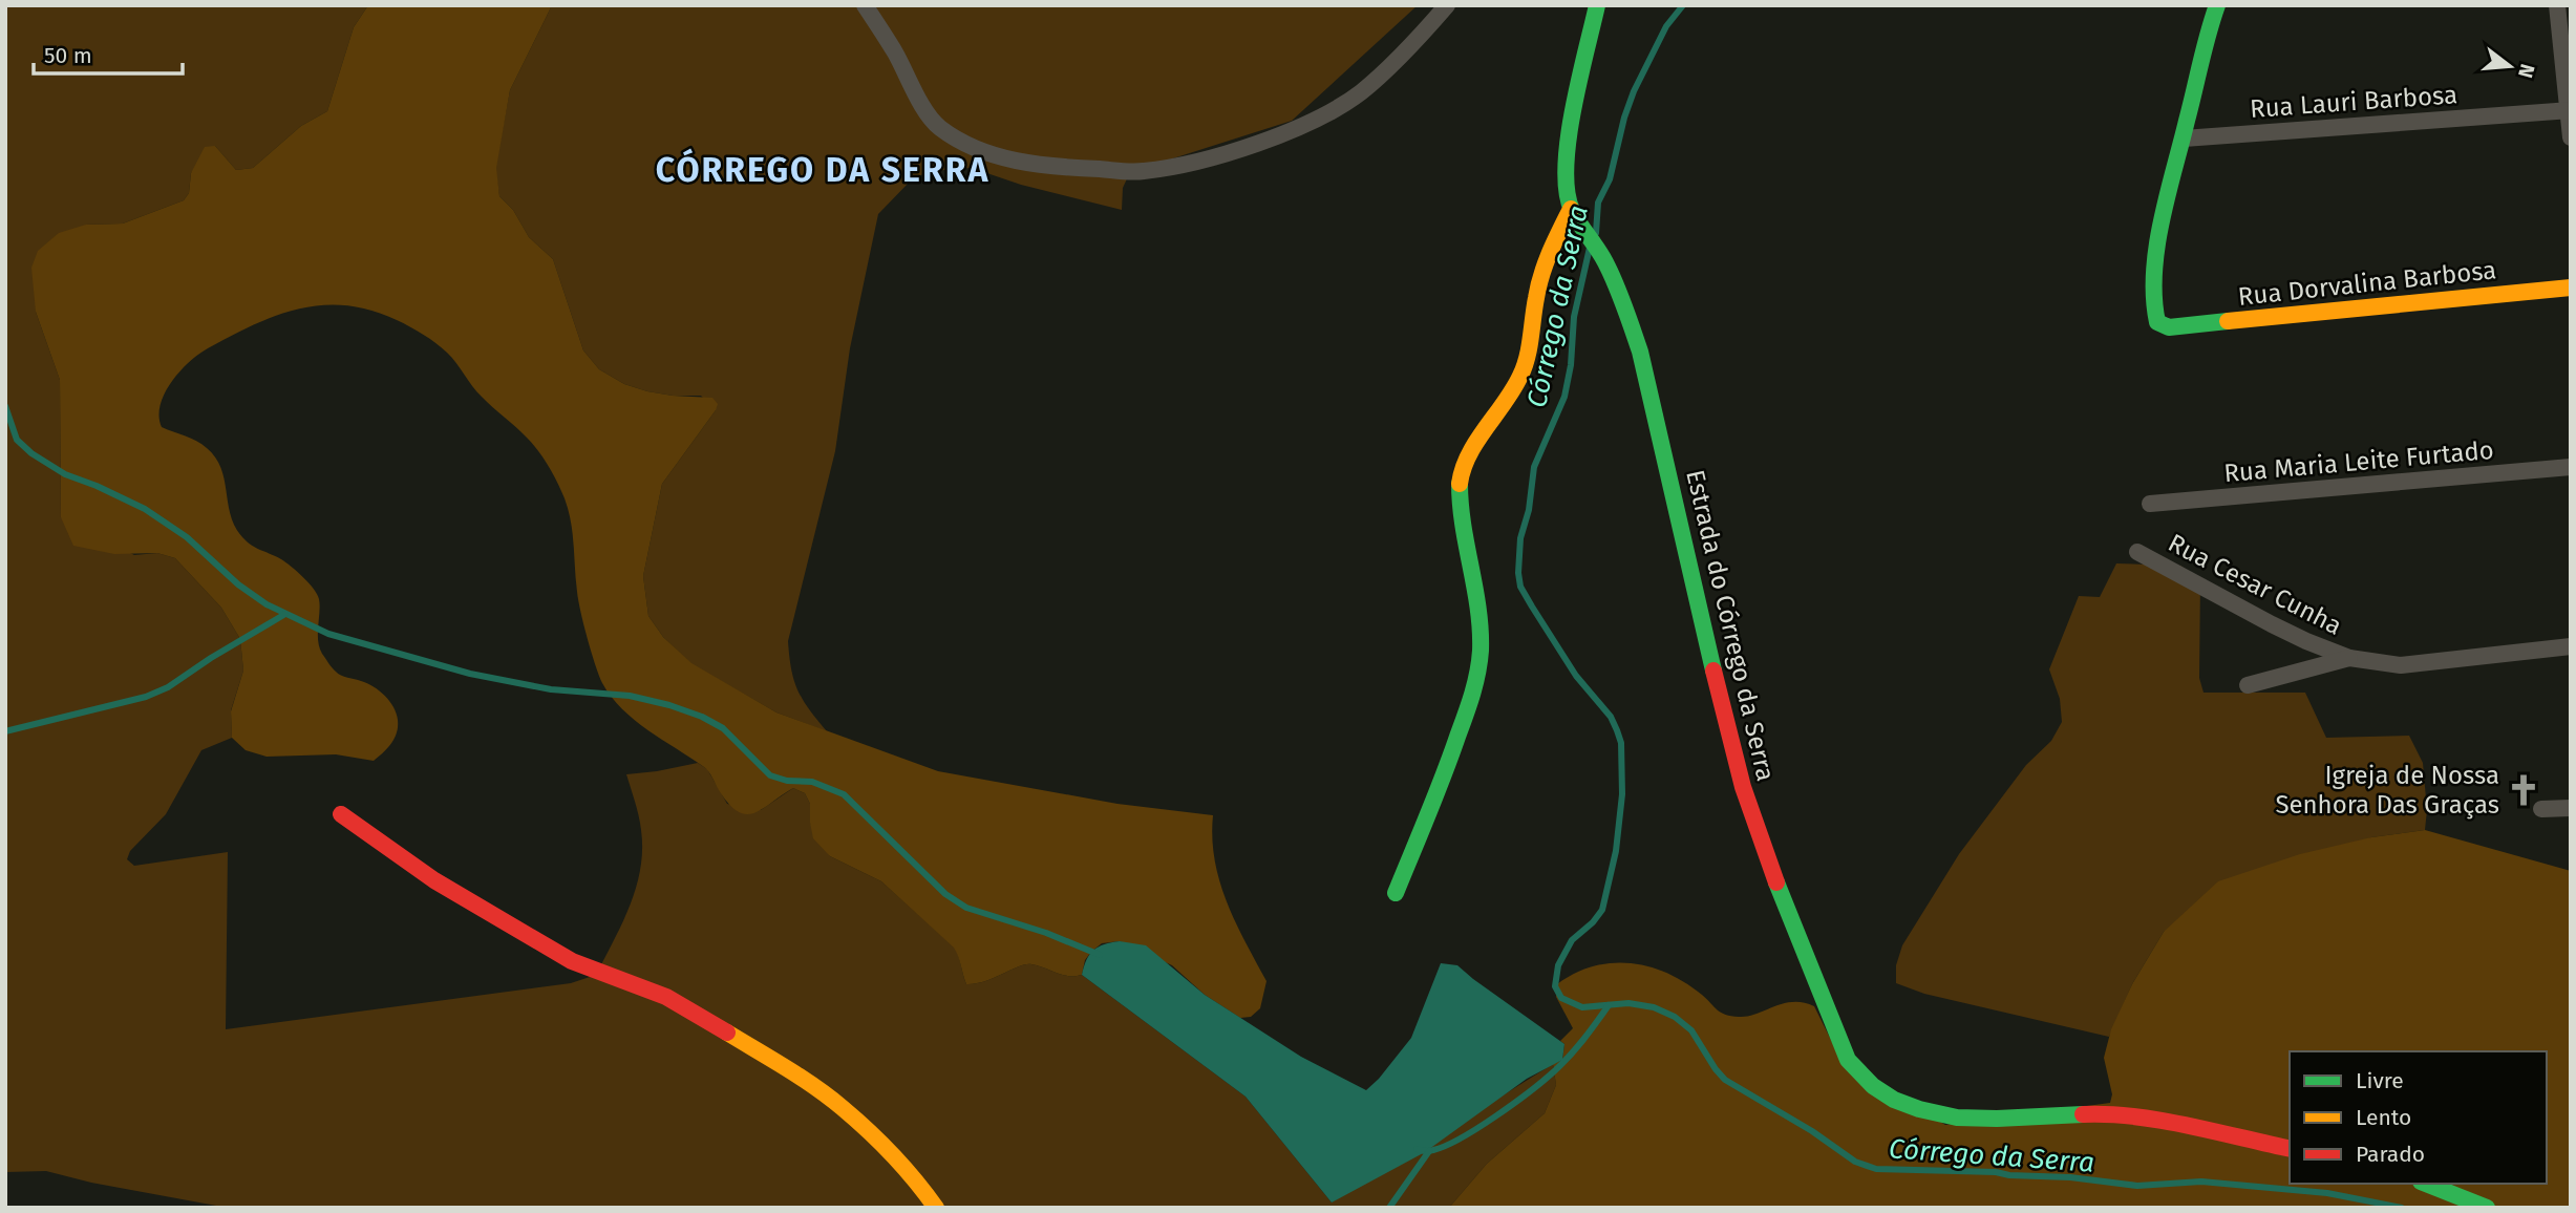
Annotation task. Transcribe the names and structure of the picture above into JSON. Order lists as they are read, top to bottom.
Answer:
{
  "streets": {
    "street": [
      "Rua Lauri Barbosa",
      "Rua Dorvalina Barbosa",
      "Rua Maria Leite Furtado",
      "Rua Cesar Cunha",
      "Estrada do Córrego da Serra"
    ]
  },
  "crossings": [
    ["Rua Lauri Barbosa", "Rua Dorvalina Barbosa"]
  ],
  "districts": ["CÓRREGO DA SERRA"],
  "water": ["Córrego da Serra"],
  "places": {
    "church": ["Igreja de Nossa Senhora Das Graças"]
  },
  "legend": ["Livre", "Lento", "Parado"],
  "scale_bar": "50 m",
  "north": "right"
}
